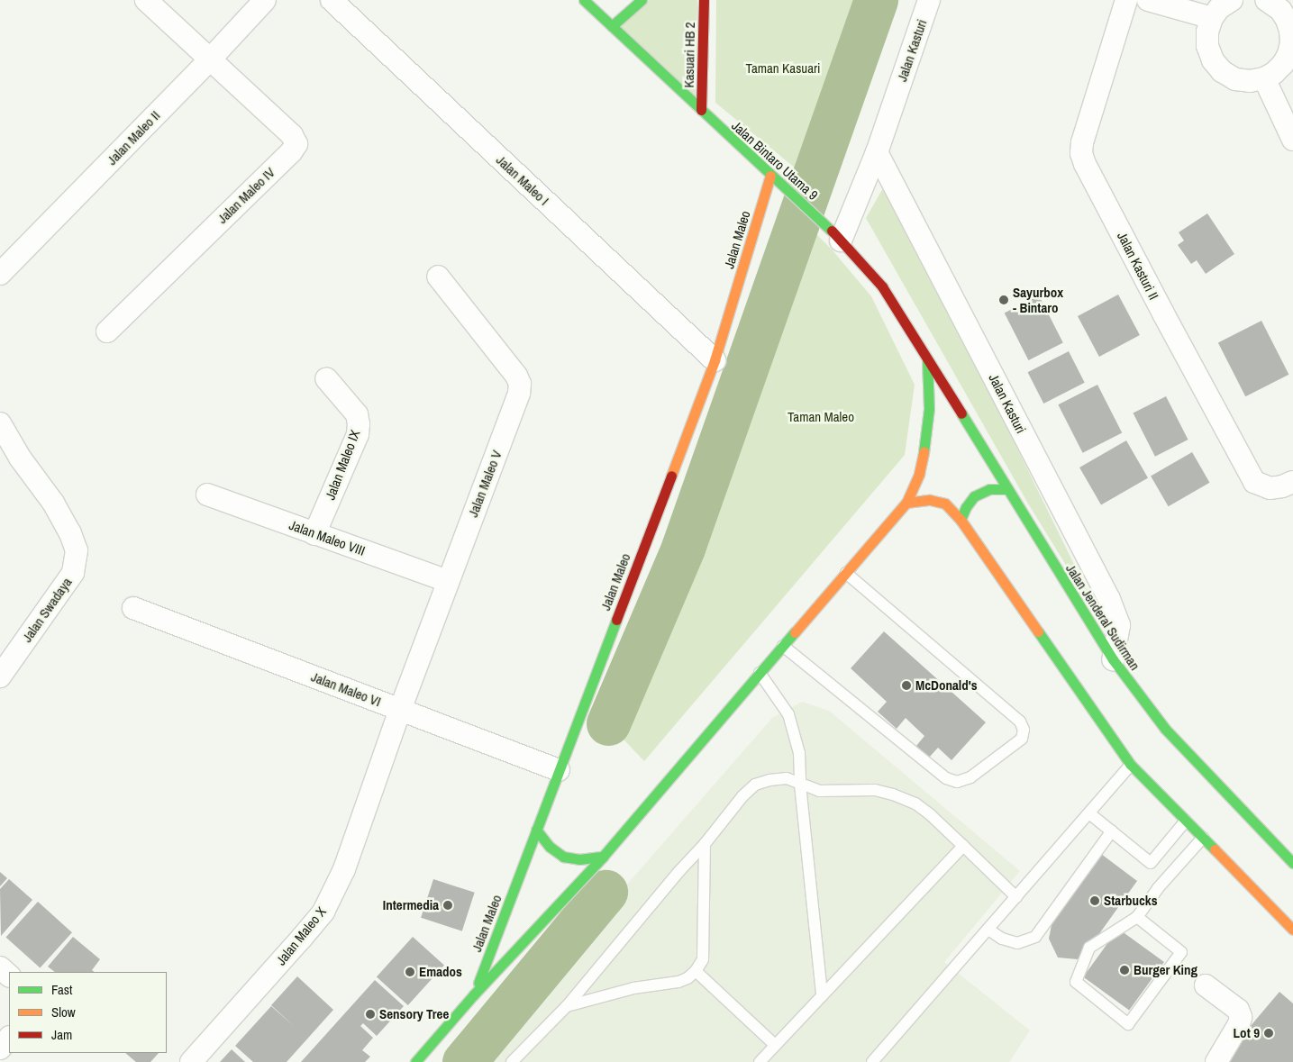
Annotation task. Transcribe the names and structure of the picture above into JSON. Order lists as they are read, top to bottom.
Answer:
{
  "streets": {
    "main road": [
      "Kasuari HB 2",
      "Jalan Bintaro Utama 9",
      "Jalan Maleo",
      "Jalan Jenderal Sudirman"
    ],
    "street": [
      "Jalan Kasturi",
      "Jalan Maleo II",
      "Jalan Maleo I",
      "Jalan Maleo IV",
      "Jalan Kasturi II",
      "Jalan Maleo IX",
      "Jalan Maleo V",
      "Jalan Maleo VIII",
      "Jalan Swadaya",
      "Jalan Maleo VI",
      "Jalan Maleo X"
    ]
  },
  "crossings": [
    ["Jalan Kasturi", "Jalan Bintaro Utama 9"],
    ["Jalan Kasturi", "Jalan Jenderal Sudirman"],
    ["Kasuari HB 2", "Jalan Bintaro Utama 9"],
    ["Jalan Maleo II", "Jalan Maleo IV"],
    ["Jalan Bintaro Utama 9", "Jalan Maleo"],
    ["Jalan Bintaro Utama 9", "Jalan Jenderal Sudirman"],
    ["Jalan Maleo I", "Jalan Maleo"],
    ["Jalan Maleo", "Jalan Jenderal Sudirman"],
    ["Jalan Maleo", "Jalan Maleo VI"],
    ["Jalan Maleo IX", "Jalan Maleo VIII"],
    ["Jalan Maleo V", "Jalan Maleo VIII"],
    ["Jalan Maleo V", "Jalan Maleo VI"],
    ["Jalan Maleo V", "Jalan Maleo X"],
    ["Jalan Maleo VI", "Jalan Maleo X"]
  ],
  "parks": ["Taman Kasuari", "Taman Maleo"],
  "places": [
    "Sayurbox - Bintaro",
    "McDonald's",
    "Starbucks",
    "Intermedia",
    "Burger King",
    "Emados",
    "Sensory Tree",
    "Lot 9"
  ],
  "legend": ["Fast", "Slow", "Jam"]
}
